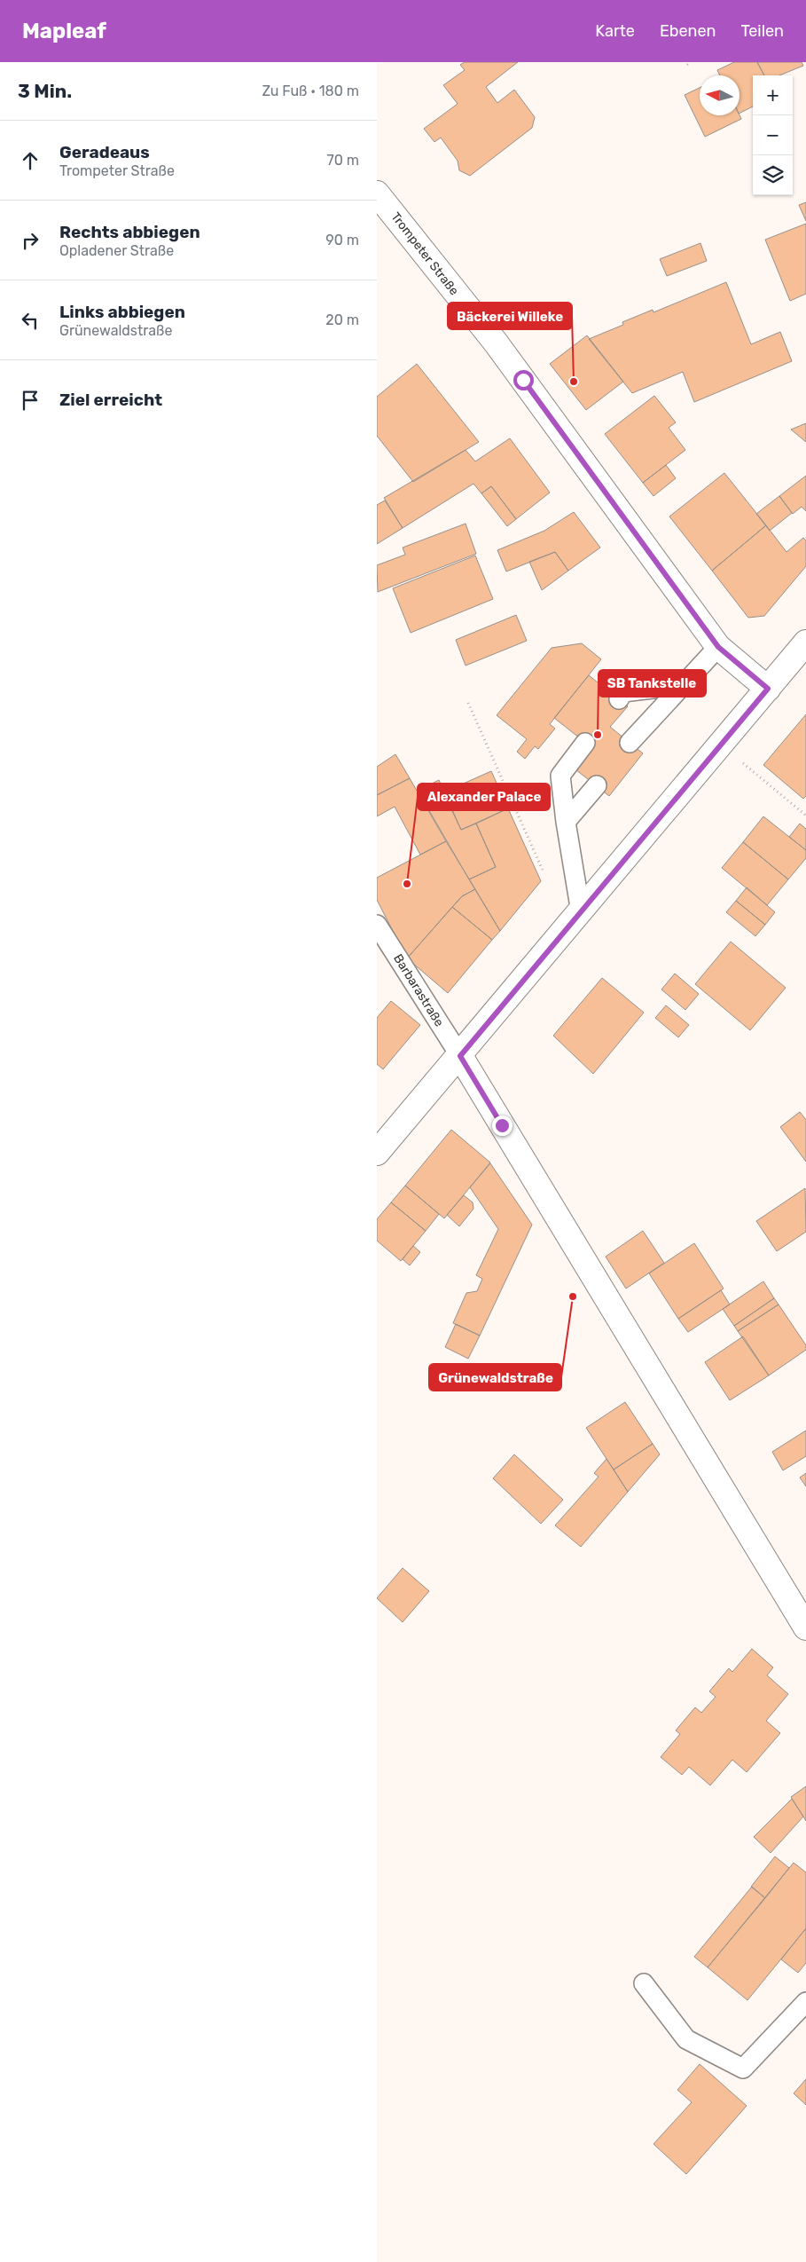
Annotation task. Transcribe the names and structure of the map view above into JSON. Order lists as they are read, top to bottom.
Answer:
{
  "streets": {
    "main road": ["Trompeter Straße"],
    "lane": ["Barbarastraße"]
  },
  "places": [
    "Bäckerei Willeke",
    "SB Tankstelle",
    "Alexander Palace",
    "Grünewaldstraße"
  ],
  "north": "left",
  "page": {
    "header": "Mapleaf",
    "nav": ["Karte", "Ebenen", "Teilen"],
    "heading": ["3 Min.", "Zu Fuß · 180 m"],
    "map_buttons": ["+", "−"],
    "list": [
      ["Geradeaus", "Trompeter Straße", "70 m"],
      ["Rechts abbiegen", "Opladener Straße", "90 m"],
      ["Links abbiegen", "Grünewaldstraße", "20 m"],
      "Ziel erreicht"
    ]
  }
}
